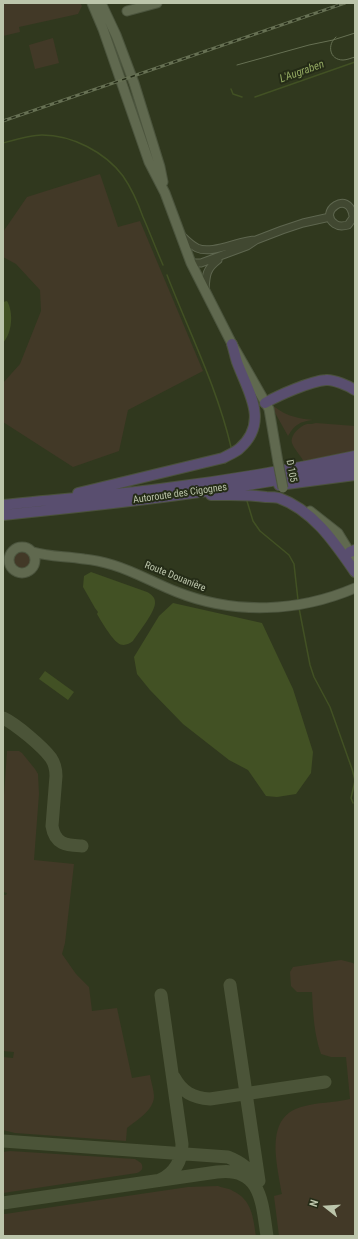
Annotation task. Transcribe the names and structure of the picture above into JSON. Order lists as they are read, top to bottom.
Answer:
{
  "streets": {
    "highway": ["Autoroute des Cigognes"],
    "main road": ["D 105", "Route Douanière"]
  },
  "water": ["L'Augraben"],
  "north": "left"
}
